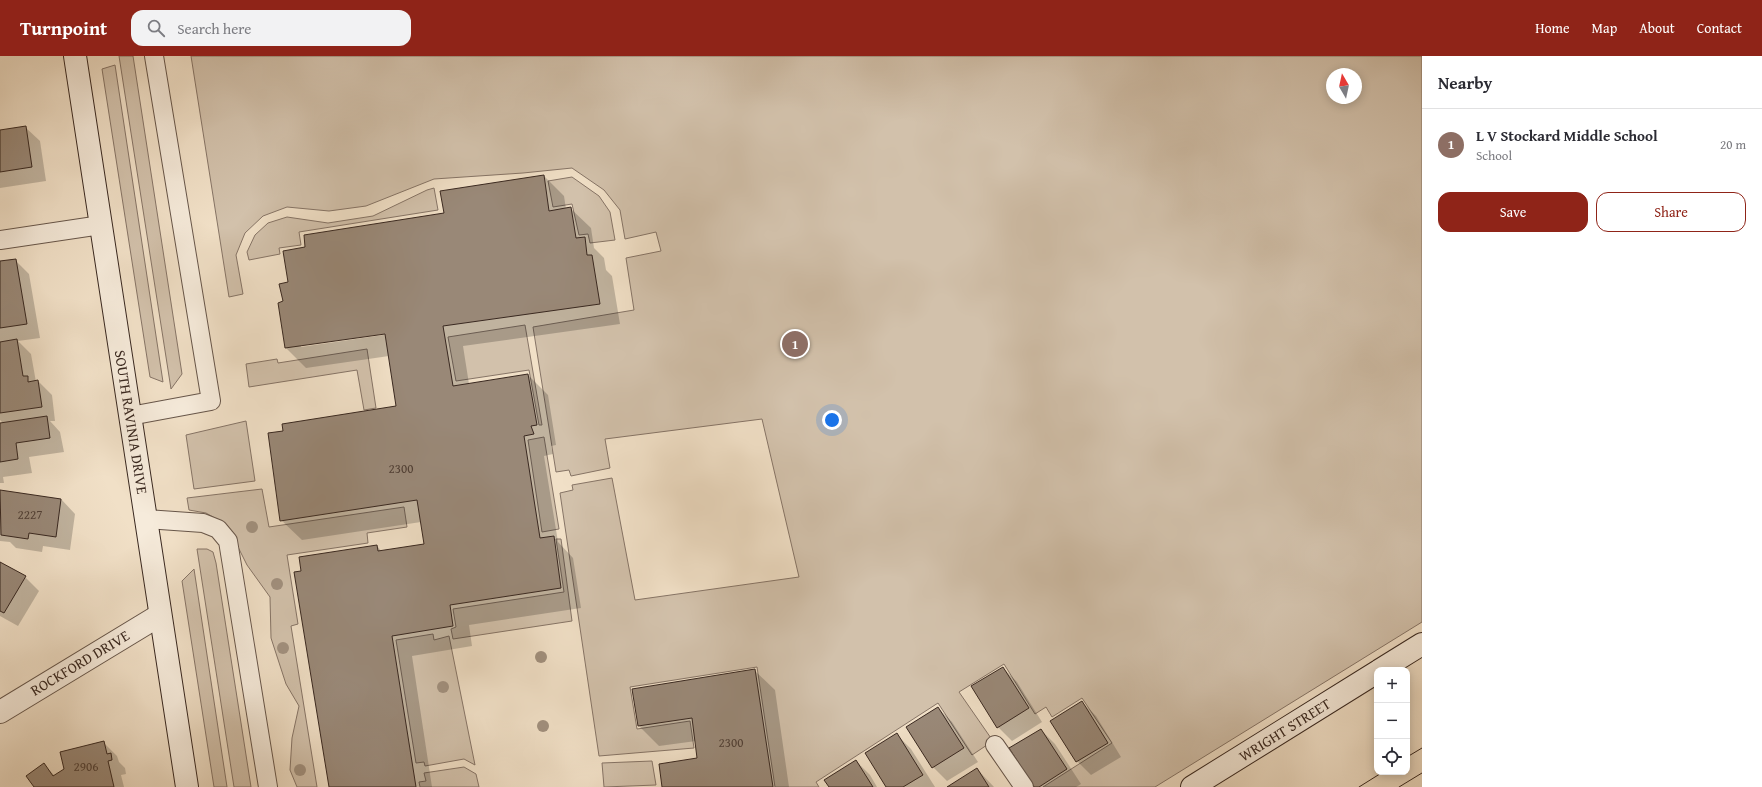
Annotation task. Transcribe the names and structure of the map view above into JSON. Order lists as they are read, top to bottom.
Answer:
{
  "streets": {
    "street": ["SOUTH RAVINIA DRIVE", "ROCKFORD DRIVE", "WRIGHT STREET"]
  },
  "crossings": [
    ["SOUTH RAVINIA DRIVE", "ROCKFORD DRIVE"]
  ],
  "house_numbers": [
    "2300",
    "2227",
    "2300",
    "2906"
  ],
  "north": "top",
  "page": {
    "header": "Turnpoint",
    "search": "Search here",
    "nav": [
      "Home",
      "Map",
      "About",
      "Contact"
    ],
    "heading": "Nearby",
    "list": [
      {
        "mark": "1",
        "name": "L V Stockard Middle School",
        "note": "School",
        "value": "20 m"
      }
    ],
    "buttons": ["Save", "Share"],
    "pins": "1",
    "map_buttons": ["+", "−"]
  }
}
